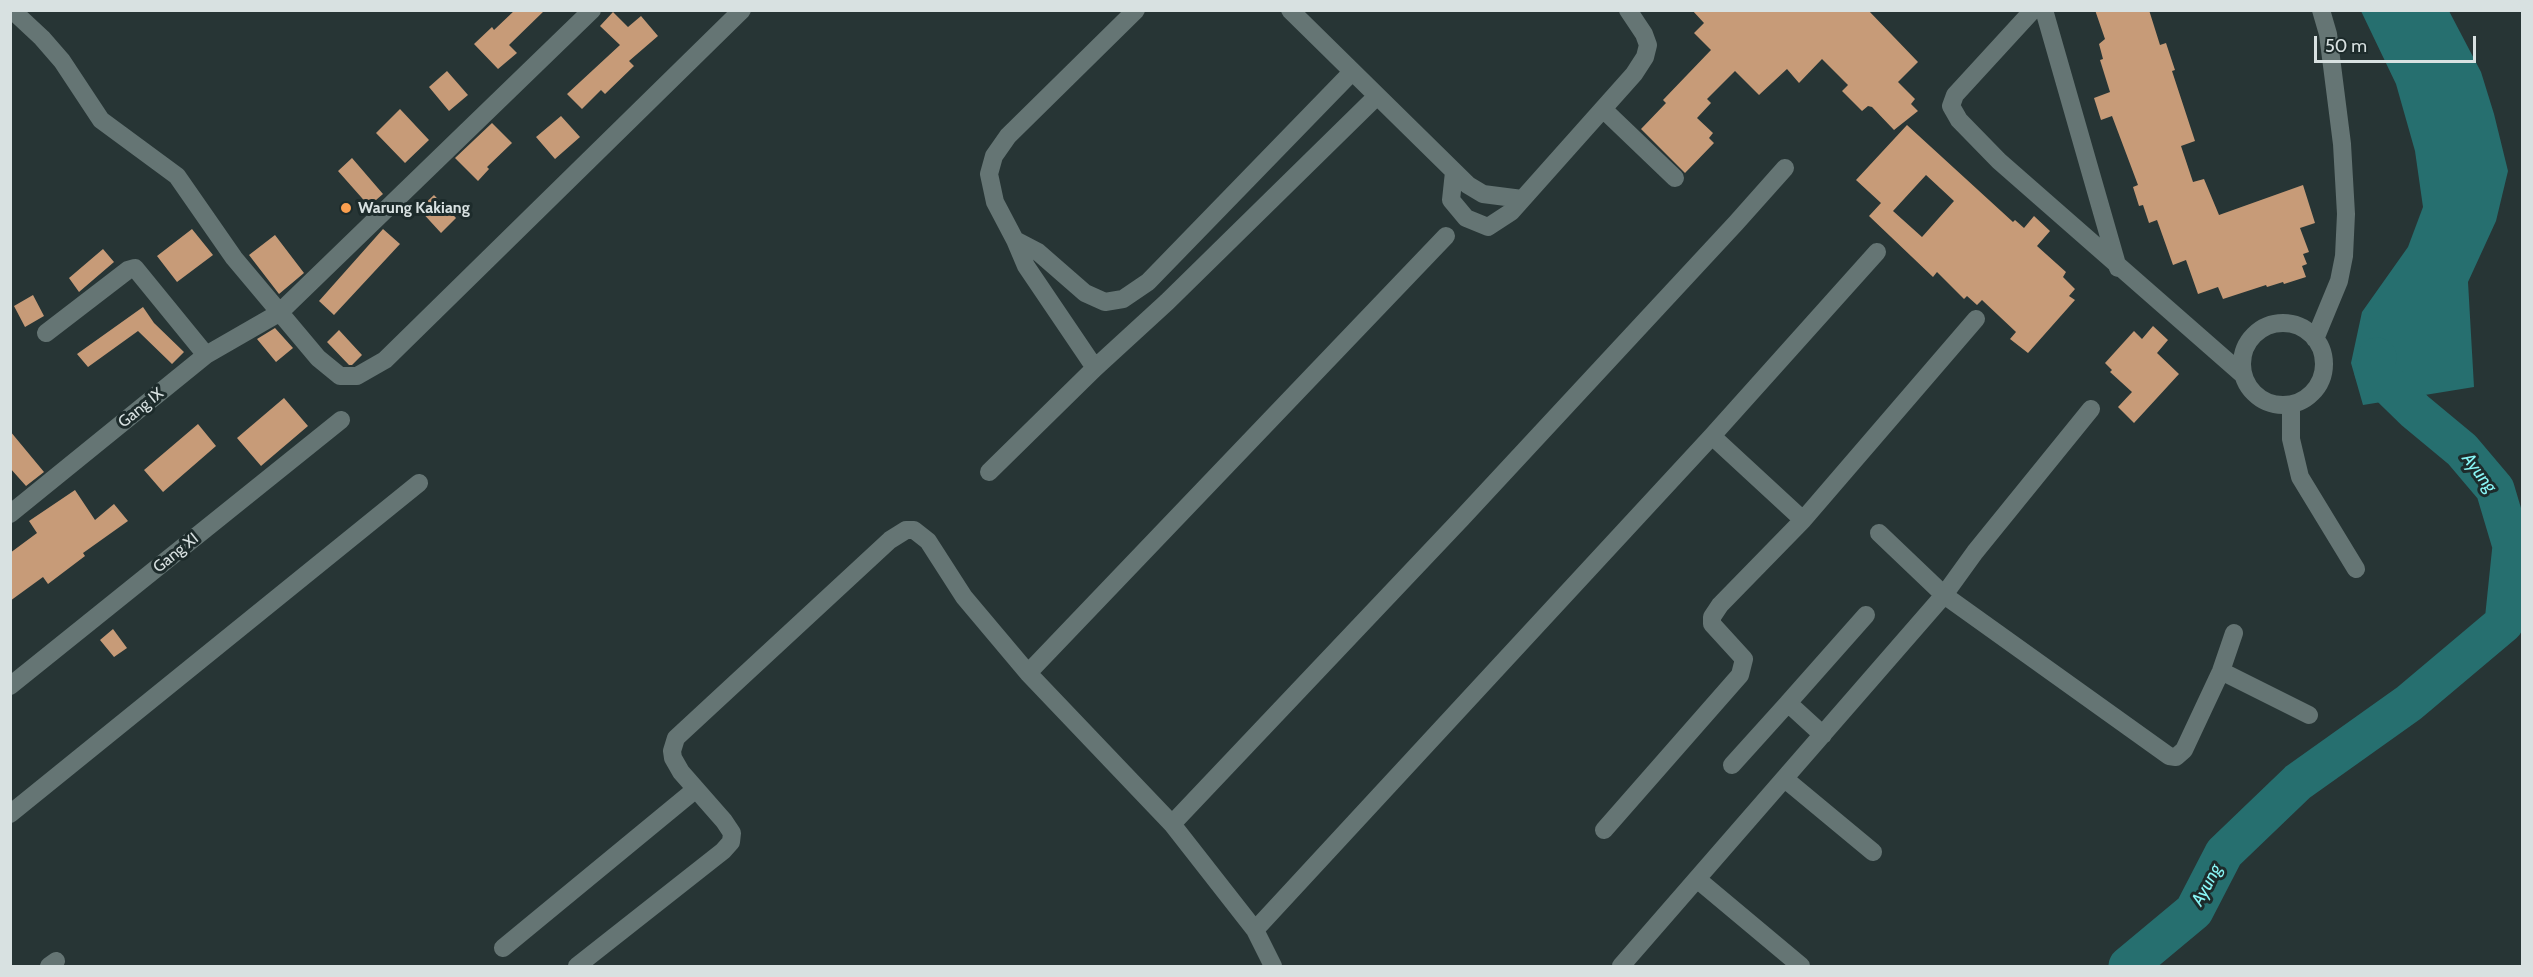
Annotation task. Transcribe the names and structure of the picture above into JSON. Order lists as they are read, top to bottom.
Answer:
{
  "streets": {
    "street": ["Gang IX", "Gang XI"]
  },
  "water": ["Ayung"],
  "places": ["Warung Kakiang"],
  "scale_bar": "50 m"
}
